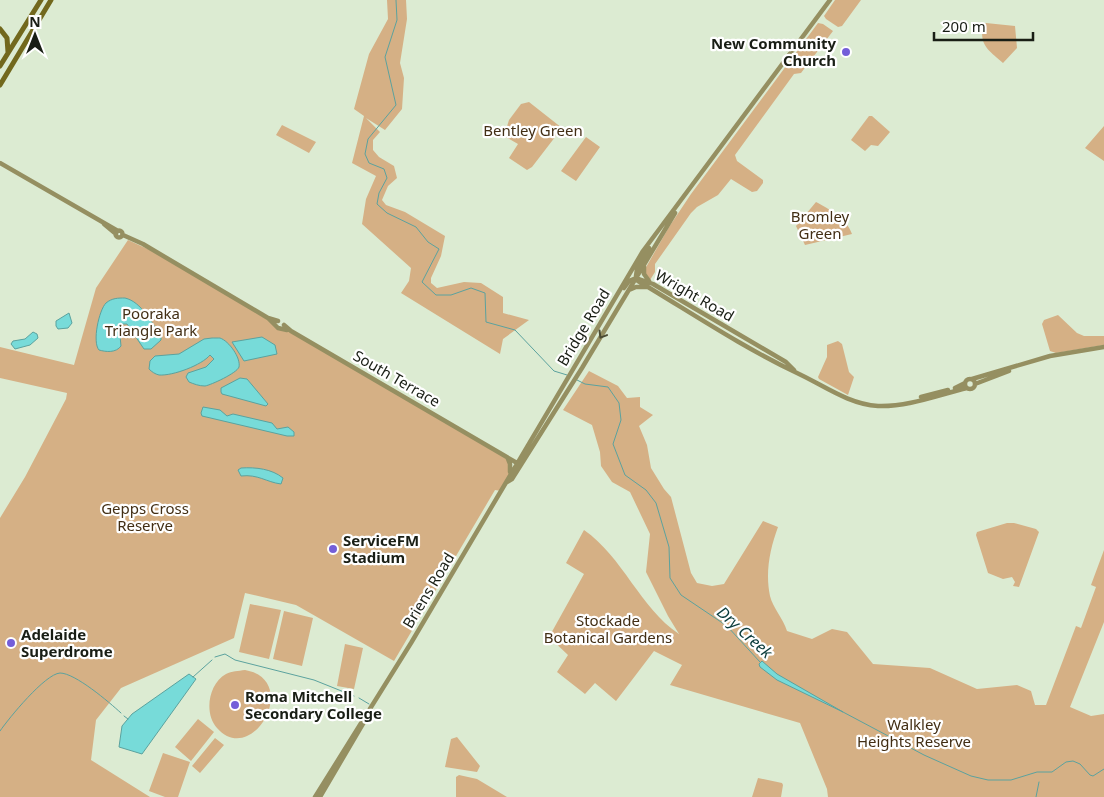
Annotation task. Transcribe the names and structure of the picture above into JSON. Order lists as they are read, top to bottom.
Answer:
{
  "streets": {
    "main road": [
      "Wright Road",
      "Bridge Road",
      "South Terrace",
      "Briens Road"
    ]
  },
  "crossings": [
    ["Wright Road", "Bridge Road"],
    ["Bridge Road", "South Terrace"],
    ["Bridge Road", "Briens Road"],
    ["South Terrace", "Briens Road"]
  ],
  "water": ["Dry Creek"],
  "parks": [
    "Bentley Green",
    "Bromley Green",
    "Pooraka Triangle Park",
    "Gepps Cross Reserve",
    "Stockade Botanical Gardens",
    "Walkley Heights Reserve"
  ],
  "places": [
    "New Community Church",
    "ServiceFM Stadium",
    "Adelaide Superdrome",
    "Roma Mitchell Secondary College"
  ],
  "scale_bar": "200 m",
  "north": "top"
}
